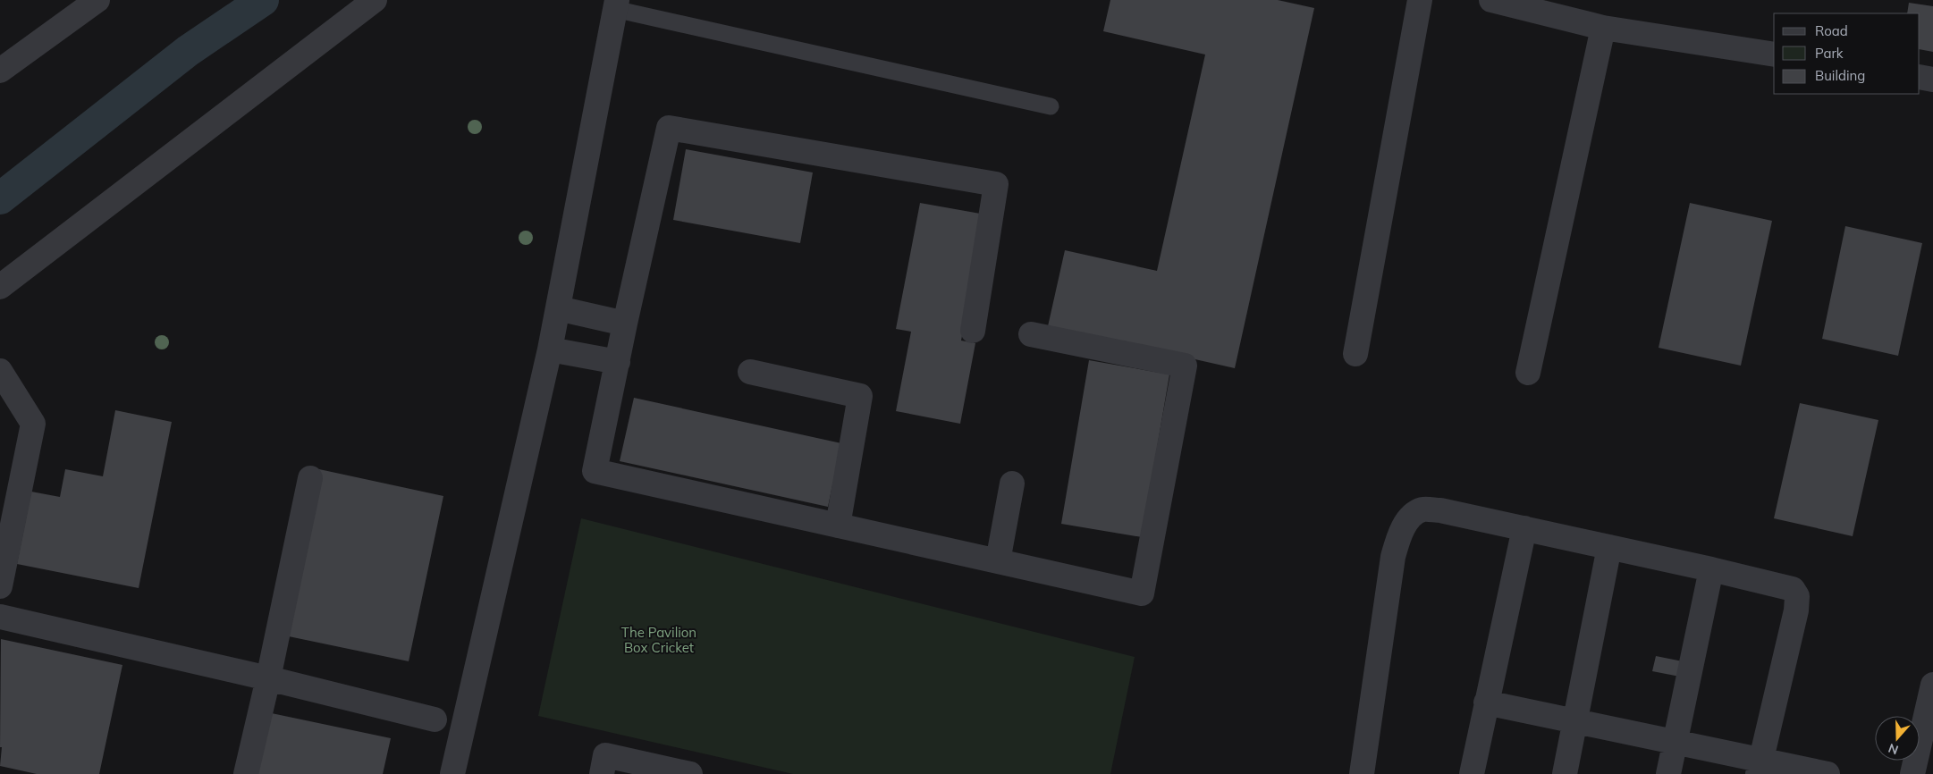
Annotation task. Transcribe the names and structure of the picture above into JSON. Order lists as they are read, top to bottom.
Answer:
{
  "parks": ["The Pavilion Box Cricket"],
  "legend": ["Road", "Park", "Building"],
  "north": "bottom"
}
